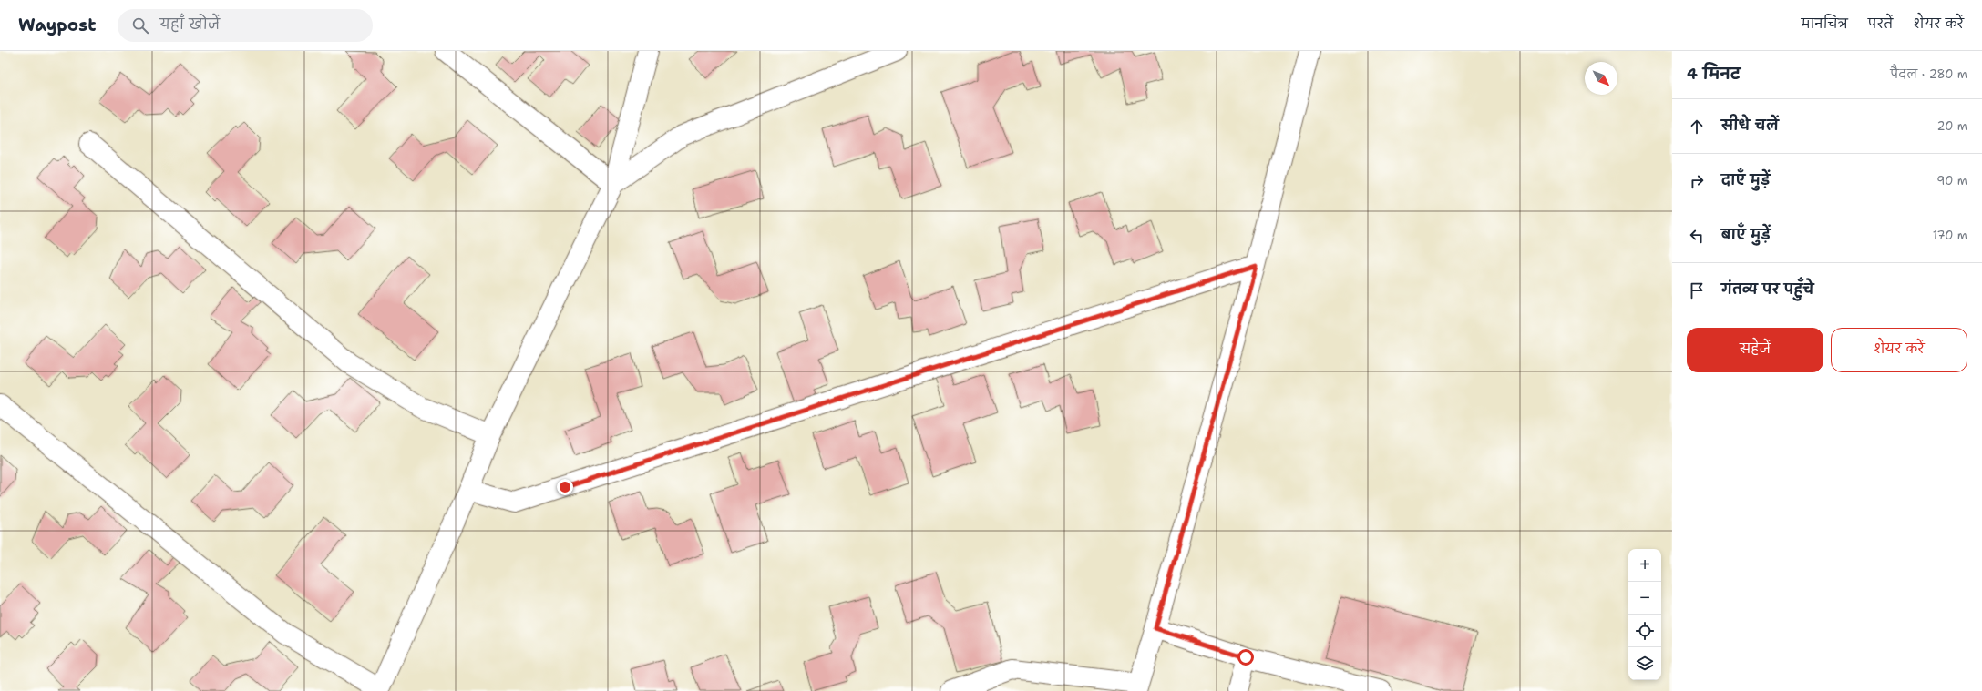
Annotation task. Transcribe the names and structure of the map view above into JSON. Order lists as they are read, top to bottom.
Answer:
{
  "north": "bottom right",
  "page": {
    "header": "Waypost",
    "search": "यहाँ खोजें",
    "nav": ["मानचित्र", "परतें", "शेयर करें"],
    "heading": ["4 मिनट", "पैदल · 280 m"],
    "list": [
      ["सीधे चलें", "20 m"],
      ["दाएँ मुड़ें", "90 m"],
      ["बाएँ मुड़ें", "170 m"],
      "गंतव्य पर पहुँचे"
    ],
    "buttons": ["सहेजें", "शेयर करें"],
    "map_buttons": ["+", "−"]
  }
}
